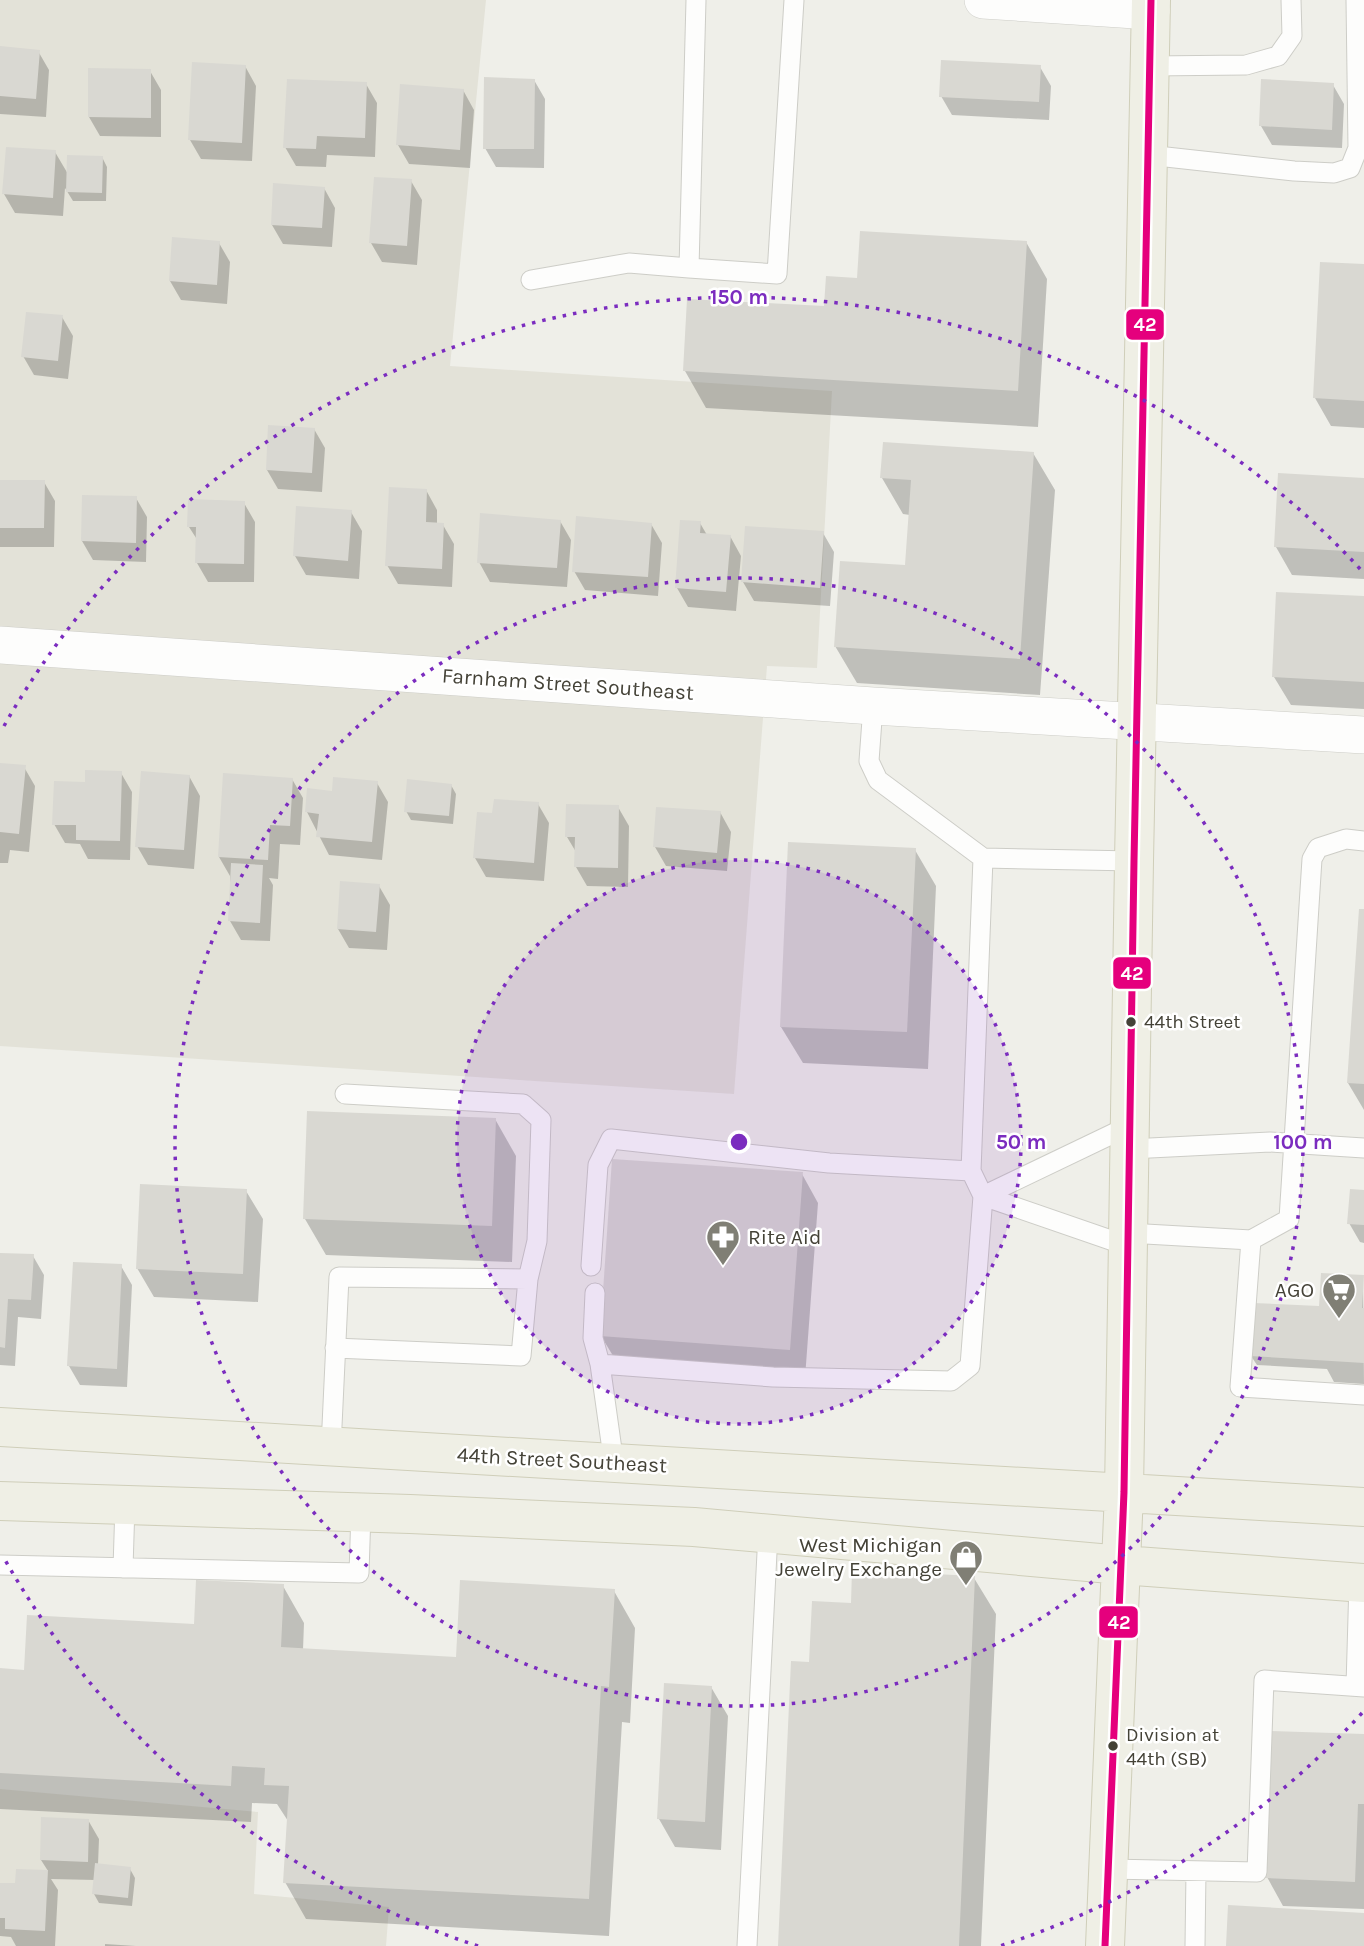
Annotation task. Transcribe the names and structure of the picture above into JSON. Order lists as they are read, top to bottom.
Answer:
{
  "streets": {
    "main road": ["44th Street Southeast"],
    "street": ["Farnham Street Southeast"]
  },
  "places": {
    "other": ["44th Street", "Division at 44th (SB)"],
    "pharmacy": ["Rite Aid"],
    "supermarket": ["AGO"],
    "shop": ["West Michigan Jewelry Exchange"]
  },
  "lines": ["transit line 42"],
  "rings": ["150 m", "50 m", "100 m"]
}
